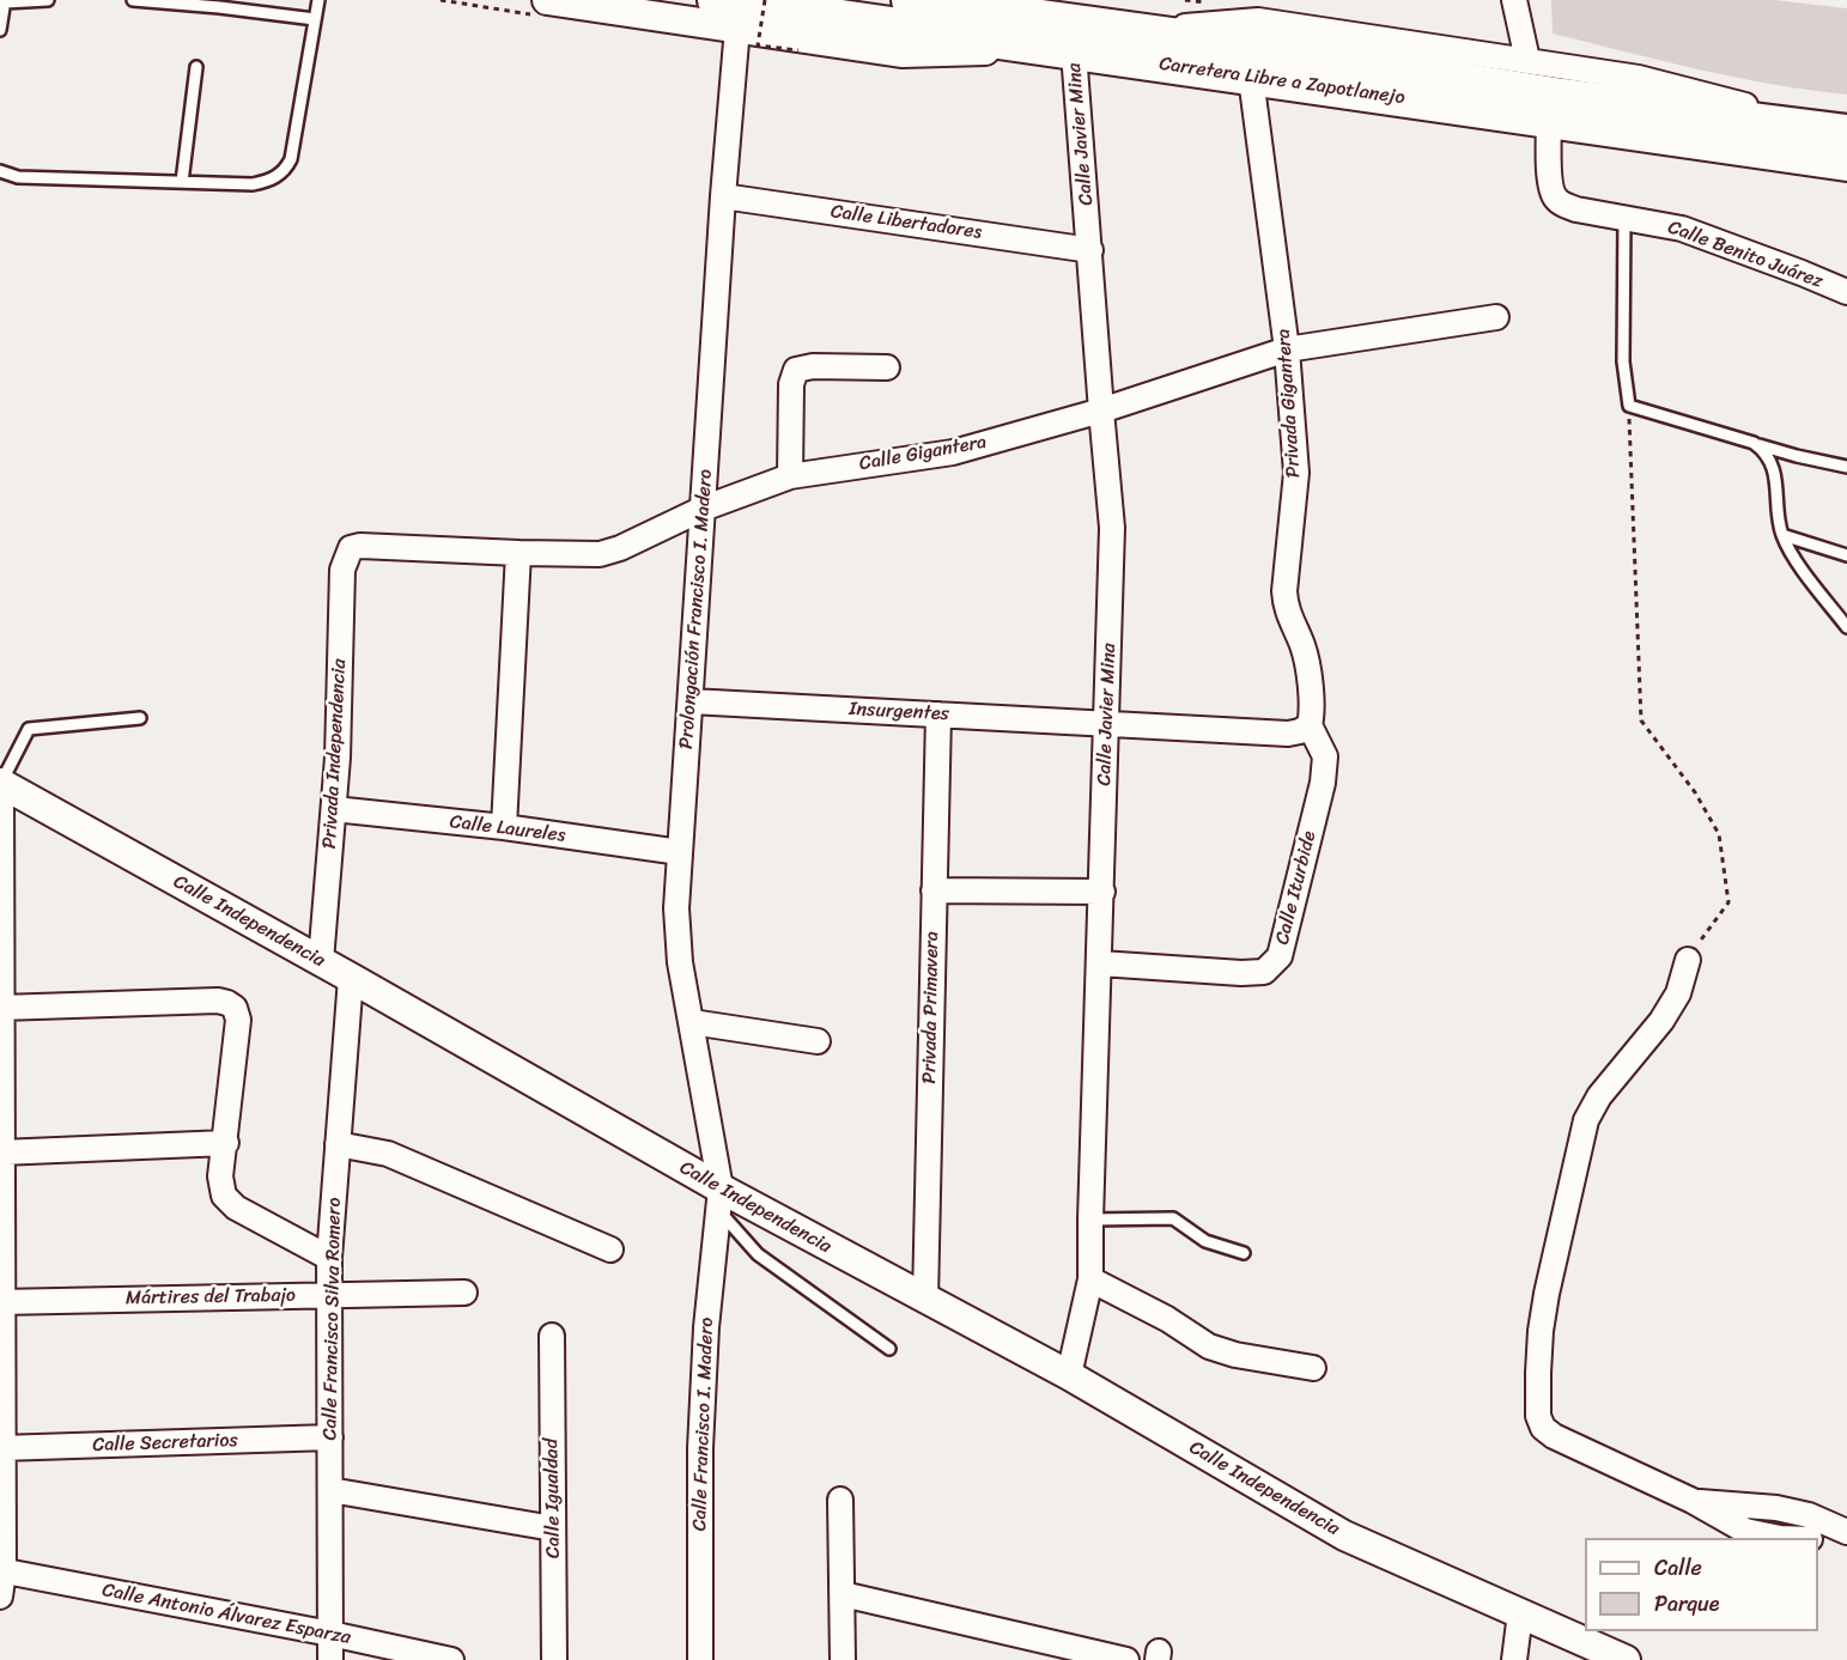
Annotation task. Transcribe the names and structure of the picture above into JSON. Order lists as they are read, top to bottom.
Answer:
{
  "streets": {
    "main road": ["Carretera Libre a Zapotlanejo"],
    "street": [
      "Calle Javier Mina",
      "Calle Libertadores",
      "Calle Benito Juárez",
      "Privada Gigantera",
      "Calle Gigantera",
      "Prolongación Francisco I. Madero",
      "Insurgentes",
      "Privada Independencia",
      "Calle Laureles",
      "Calle Iturbide",
      "Calle Independencia",
      "Privada Primavera",
      "Mártires del Trabajo",
      "Calle Francisco Silva Romero",
      "Calle Francisco I. Madero",
      "Calle Secretarios",
      "Calle Igualdad",
      "Calle Antonio Álvarez Esparza"
    ]
  },
  "crossings": [
    ["Carretera Libre a Zapotlanejo", "Calle Javier Mina"],
    ["Carretera Libre a Zapotlanejo", "Calle Benito Juárez"],
    ["Carretera Libre a Zapotlanejo", "Privada Gigantera"],
    ["Calle Javier Mina", "Calle Libertadores"],
    ["Calle Javier Mina", "Calle Gigantera"],
    ["Calle Javier Mina", "Insurgentes"],
    ["Calle Javier Mina", "Calle Iturbide"],
    ["Calle Javier Mina", "Calle Independencia"],
    ["Calle Libertadores", "Prolongación Francisco I. Madero"],
    ["Privada Gigantera", "Calle Gigantera"],
    ["Privada Gigantera", "Insurgentes"],
    ["Privada Gigantera", "Calle Iturbide"],
    ["Calle Gigantera", "Prolongación Francisco I. Madero"],
    ["Calle Gigantera", "Privada Independencia"],
    ["Prolongación Francisco I. Madero", "Insurgentes"],
    ["Prolongación Francisco I. Madero", "Calle Laureles"],
    ["Prolongación Francisco I. Madero", "Calle Independencia"],
    ["Prolongación Francisco I. Madero", "Calle Francisco I. Madero"],
    ["Insurgentes", "Calle Iturbide"],
    ["Insurgentes", "Privada Primavera"],
    ["Privada Independencia", "Calle Laureles"],
    ["Privada Independencia", "Calle Independencia"],
    ["Calle Independencia", "Privada Primavera"],
    ["Calle Independencia", "Calle Francisco Silva Romero"],
    ["Calle Independencia", "Calle Francisco I. Madero"],
    ["Mártires del Trabajo", "Calle Francisco Silva Romero"],
    ["Calle Francisco Silva Romero", "Calle Secretarios"],
    ["Calle Francisco Silva Romero", "Calle Antonio Álvarez Esparza"]
  ],
  "legend": ["Calle", "Parque"]
}
